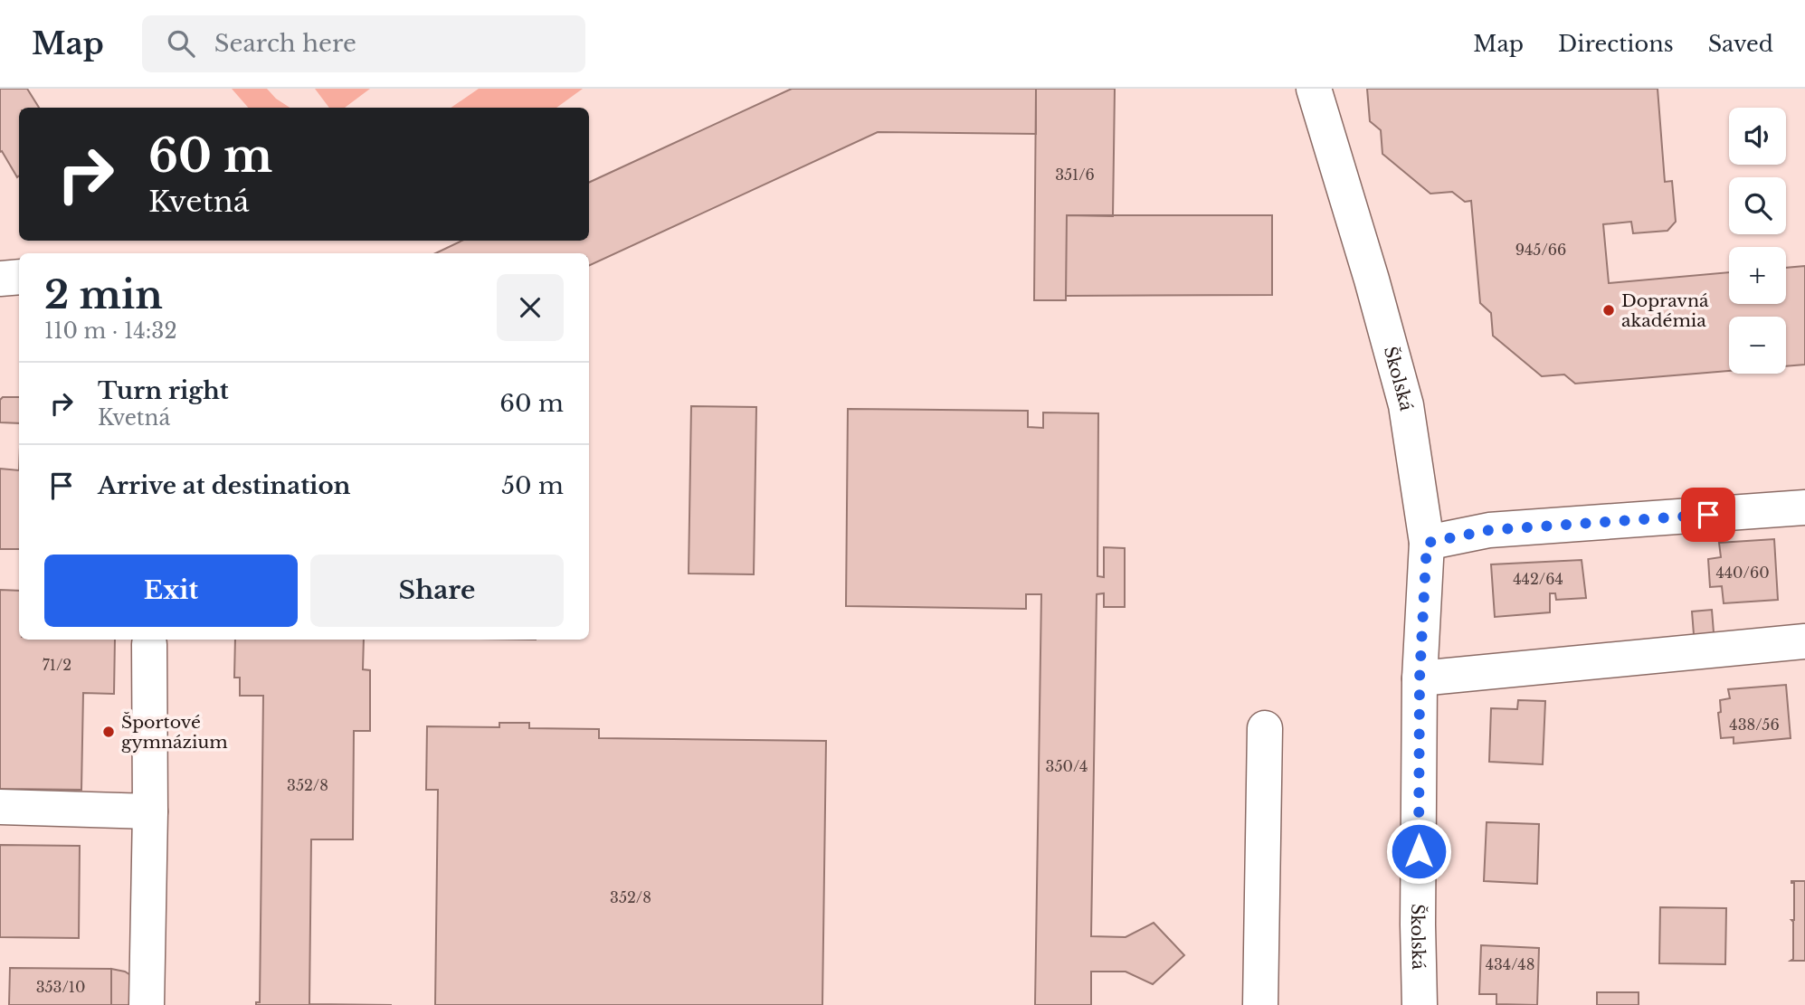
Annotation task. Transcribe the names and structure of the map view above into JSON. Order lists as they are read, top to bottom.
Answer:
{
  "streets": {
    "street": ["Školská"]
  },
  "places": ["Dopravná akadémia", "Športové gymnázium"],
  "house_numbers": [
    "351/6",
    "945/66",
    "440/60",
    "442/64",
    "71/2",
    "438/56",
    "350/4",
    "352/8",
    "352/8",
    "434/48",
    "353/10"
  ],
  "page": {
    "header": "Map",
    "search": "Search here",
    "nav": ["Map", "Directions", "Saved"],
    "map_buttons": ["+", "−"],
    "turn": ["60 m", "Kvetná"],
    "heading": ["2 min", "110 m · 14:32"],
    "list": [
      {
        "name": "Turn right",
        "note": "Kvetná",
        "value": "60 m"
      },
      {
        "name": "Arrive at destination",
        "value": "50 m"
      }
    ],
    "buttons": ["Exit", "Share"]
  }
}
